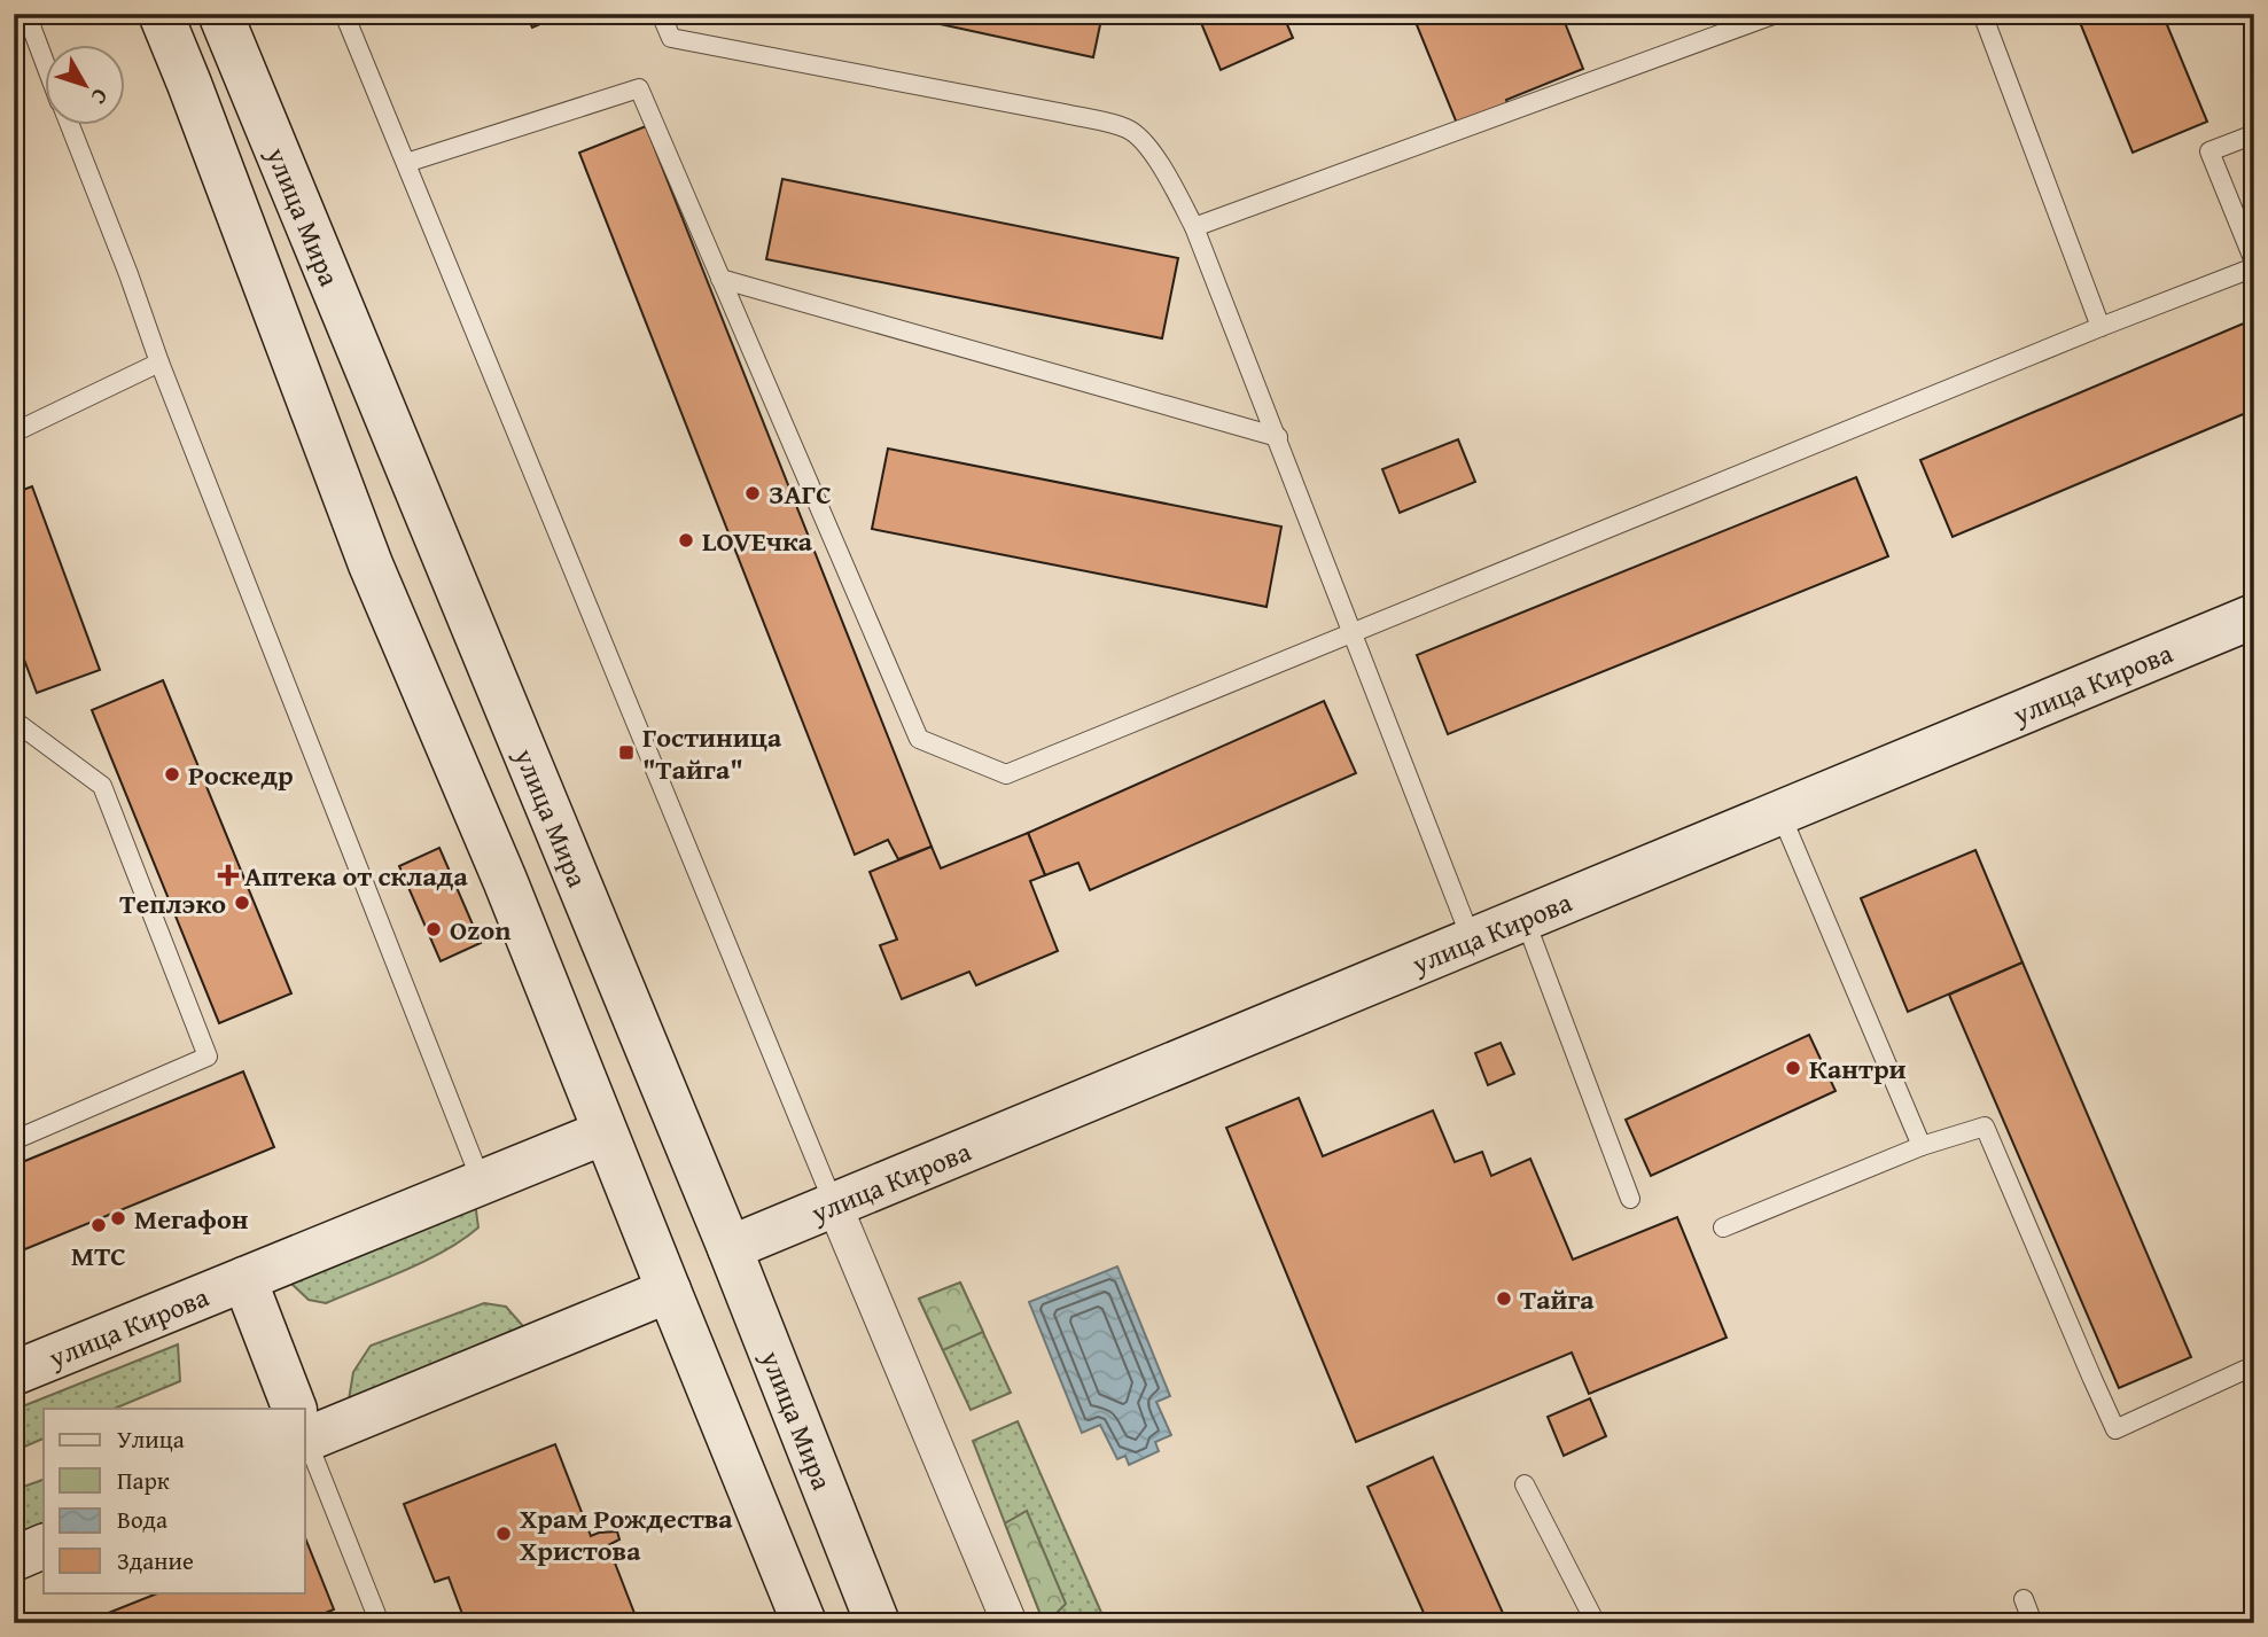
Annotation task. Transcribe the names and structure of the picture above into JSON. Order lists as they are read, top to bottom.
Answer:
{
  "streets": {
    "main road": ["улица Мира", "улица Кирова"]
  },
  "crossings": [
    ["улица Мира", "улица Кирова"]
  ],
  "places": {
    "other": [
      "ЗАГС",
      "LOVEчка",
      "Роскедр",
      "Теплэко",
      "Ozon",
      "Кантри",
      "Мегафон",
      "МТС",
      "Тайга",
      "Храм Рождества Христова"
    ],
    "transit": ["Гостиница \"Тайга\""],
    "health": ["Аптека от склада"]
  },
  "legend": [
    "Улица",
    "Парк",
    "Вода",
    "Здание"
  ],
  "north": "bottom right"
}
